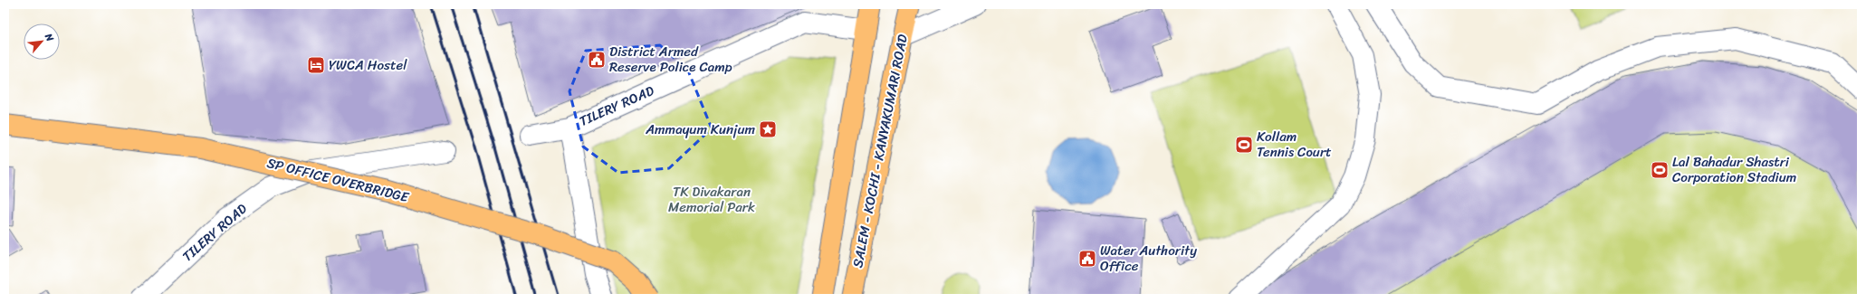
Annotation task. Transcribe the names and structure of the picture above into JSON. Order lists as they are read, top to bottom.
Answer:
{
  "streets": {
    "main road": ["SALEM - KOCHI - KANYAKUMARI ROAD", "SP OFFICE OVERBRIDGE"],
    "street": ["TILERY ROAD"]
  },
  "parks": ["TK Divakaran Memorial Park"],
  "places": {
    "public building": ["District Armed Reserve Police Camp", "Water Authority Office"],
    "hotel": ["YWCA Hostel"],
    "place": ["Ammayum Kunjum"],
    "sports": ["Kollam Tennis Court", "Lal Bahadur Shastri Corporation Stadium"]
  },
  "north": "top right"
}
